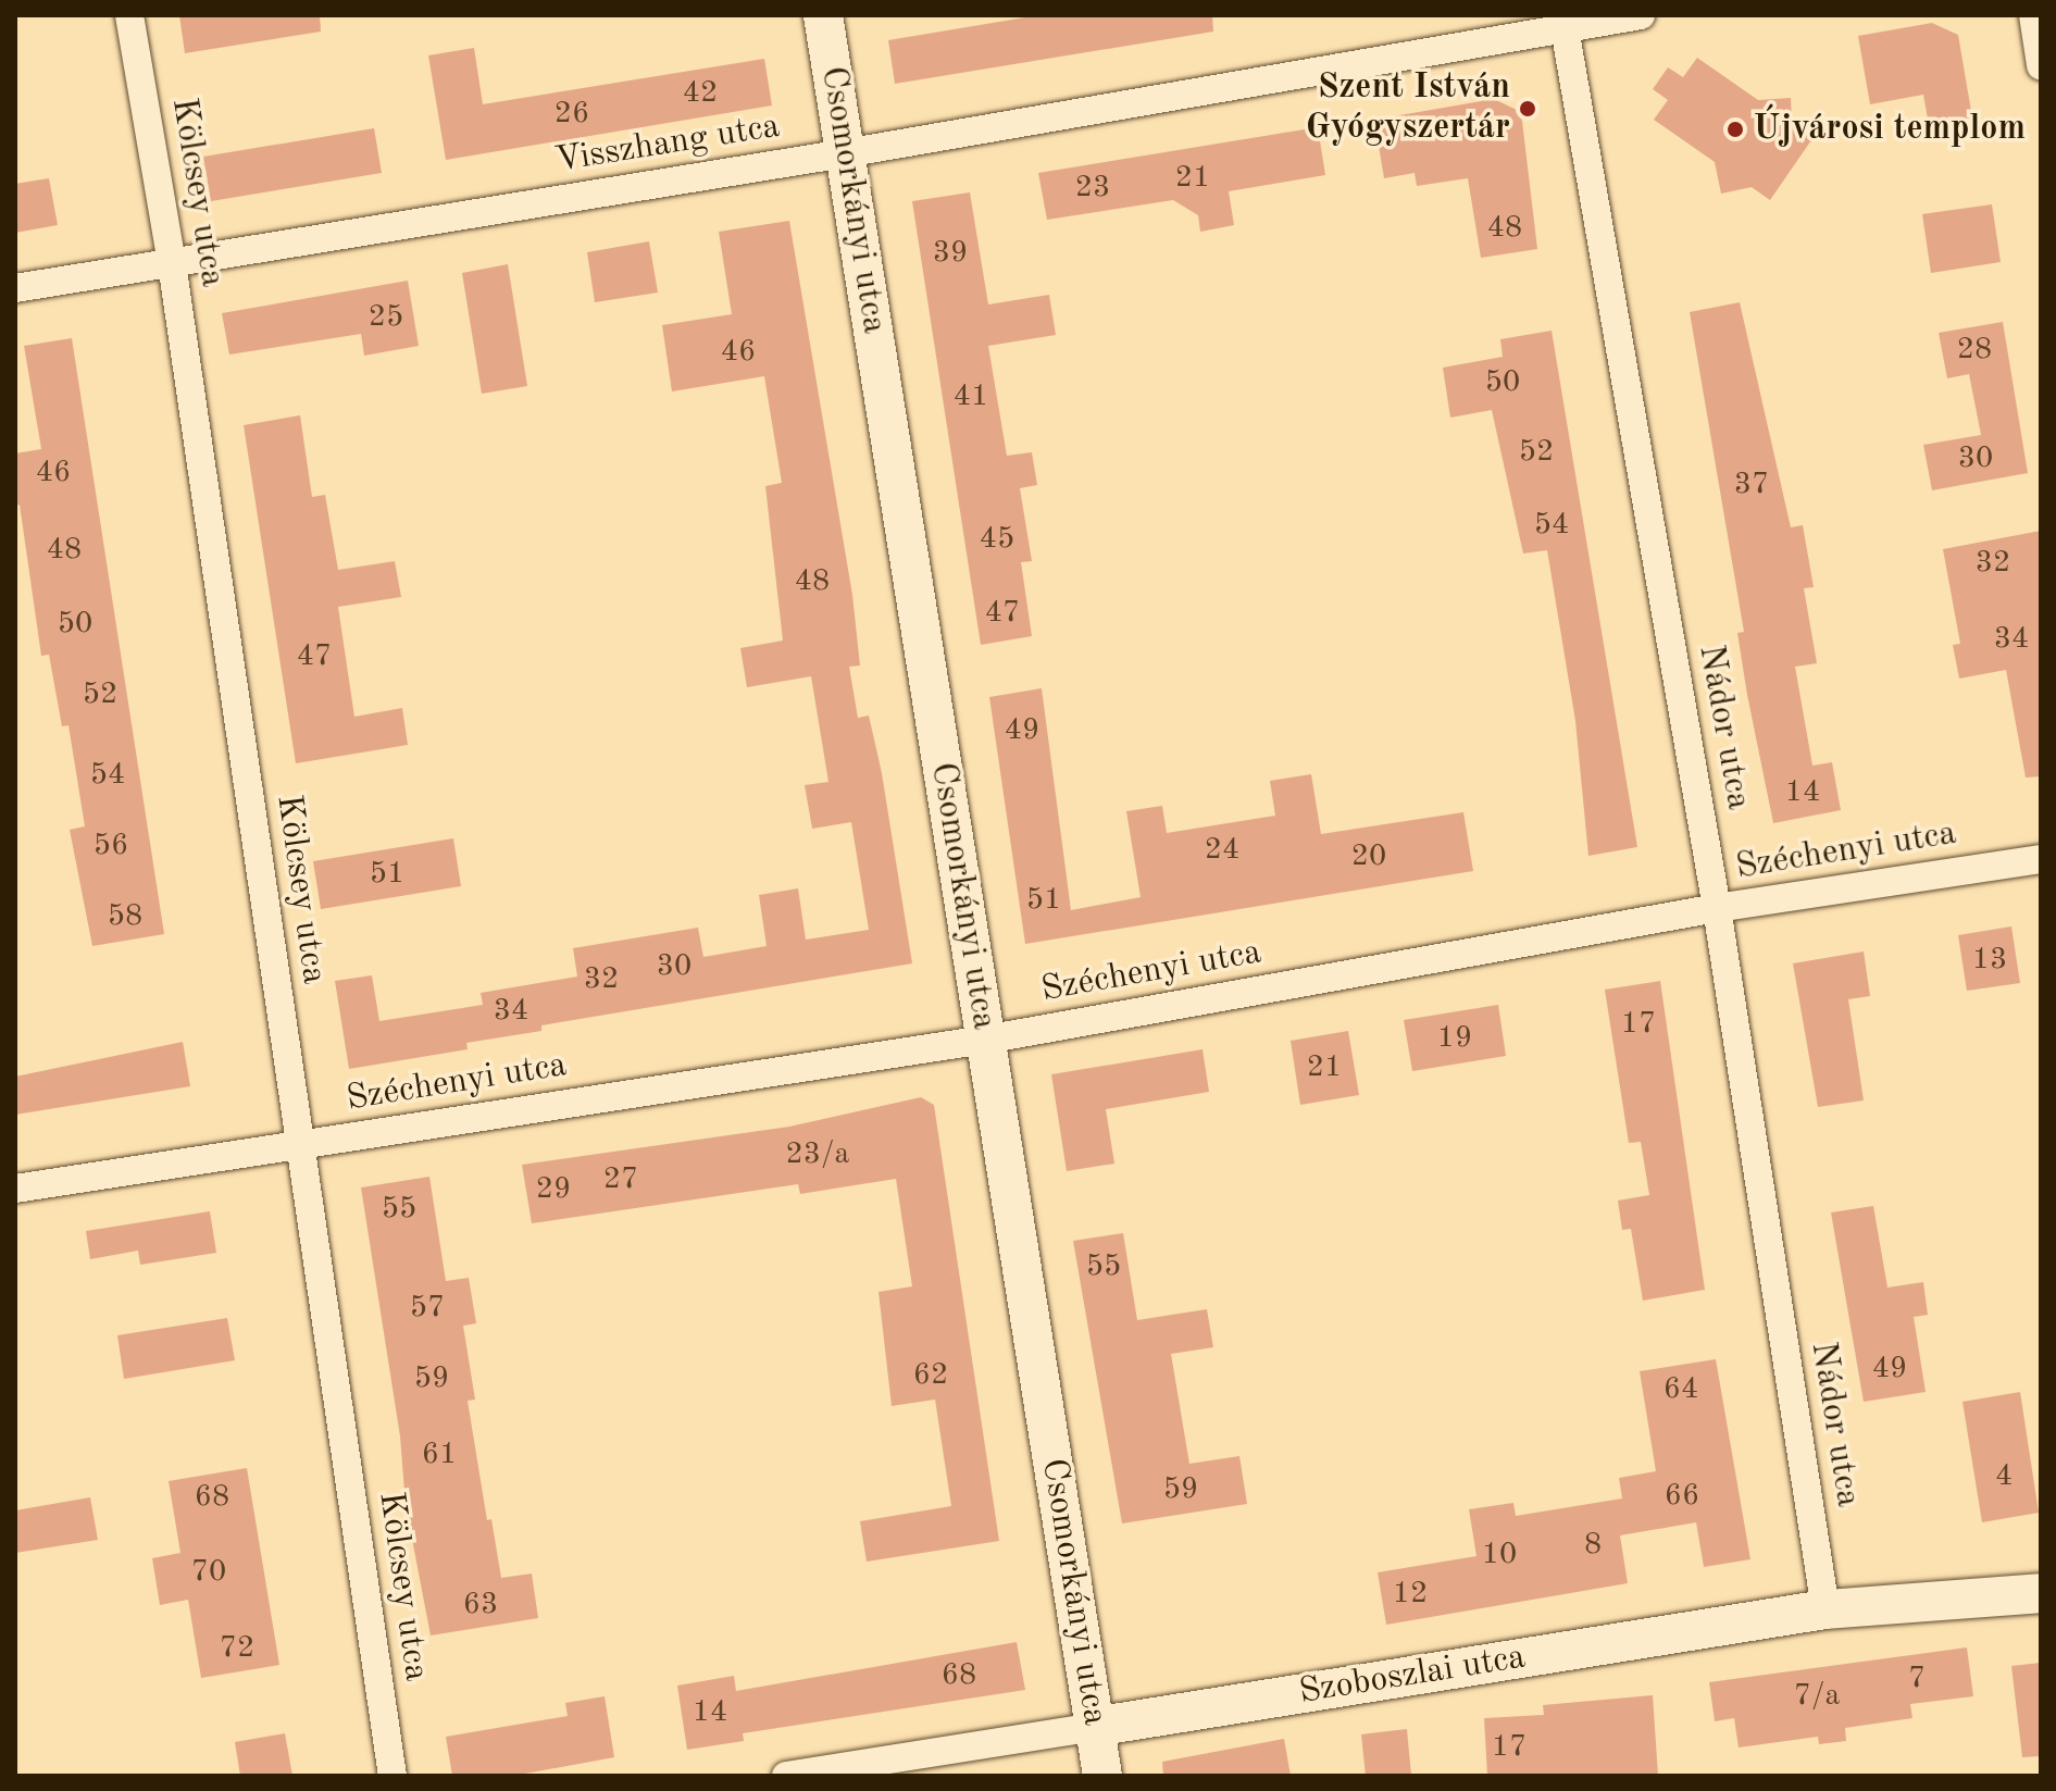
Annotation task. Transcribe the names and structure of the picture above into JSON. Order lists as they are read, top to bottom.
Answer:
{
  "streets": {
    "street": [
      "Visszhang utca",
      "Kölcsey utca",
      "Csomorkányi utca",
      "Nádor utca",
      "Széchenyi utca",
      "Szoboszlai utca"
    ]
  },
  "crossings": [
    ["Visszhang utca", "Kölcsey utca"],
    ["Visszhang utca", "Csomorkányi utca"],
    ["Visszhang utca", "Nádor utca"],
    ["Kölcsey utca", "Széchenyi utca"],
    ["Csomorkányi utca", "Széchenyi utca"],
    ["Csomorkányi utca", "Szoboszlai utca"],
    ["Nádor utca", "Széchenyi utca"],
    ["Nádor utca", "Szoboszlai utca"]
  ],
  "places": ["Szent István Gyógyszertár", "Újvárosi templom"],
  "house_numbers": [
    "42",
    "26",
    "21",
    "23",
    "48",
    "39",
    "25",
    "28",
    "46",
    "50",
    "41",
    "52",
    "30",
    "46",
    "37",
    "54",
    "45",
    "48",
    "32",
    "48",
    "47",
    "50",
    "34",
    "47",
    "52",
    "49",
    "54",
    "14",
    "56",
    "24",
    "20",
    "51",
    "51",
    "58",
    "13",
    "30",
    "32",
    "34",
    "17",
    "19",
    "21",
    "23/a",
    "27",
    "29",
    "55",
    "55",
    "57",
    "49",
    "62",
    "59",
    "64",
    "61",
    "4",
    "59",
    "66",
    "68",
    "8",
    "10",
    "70",
    "12",
    "63",
    "72",
    "68",
    "7",
    "7/a",
    "14",
    "17"
  ]
}
